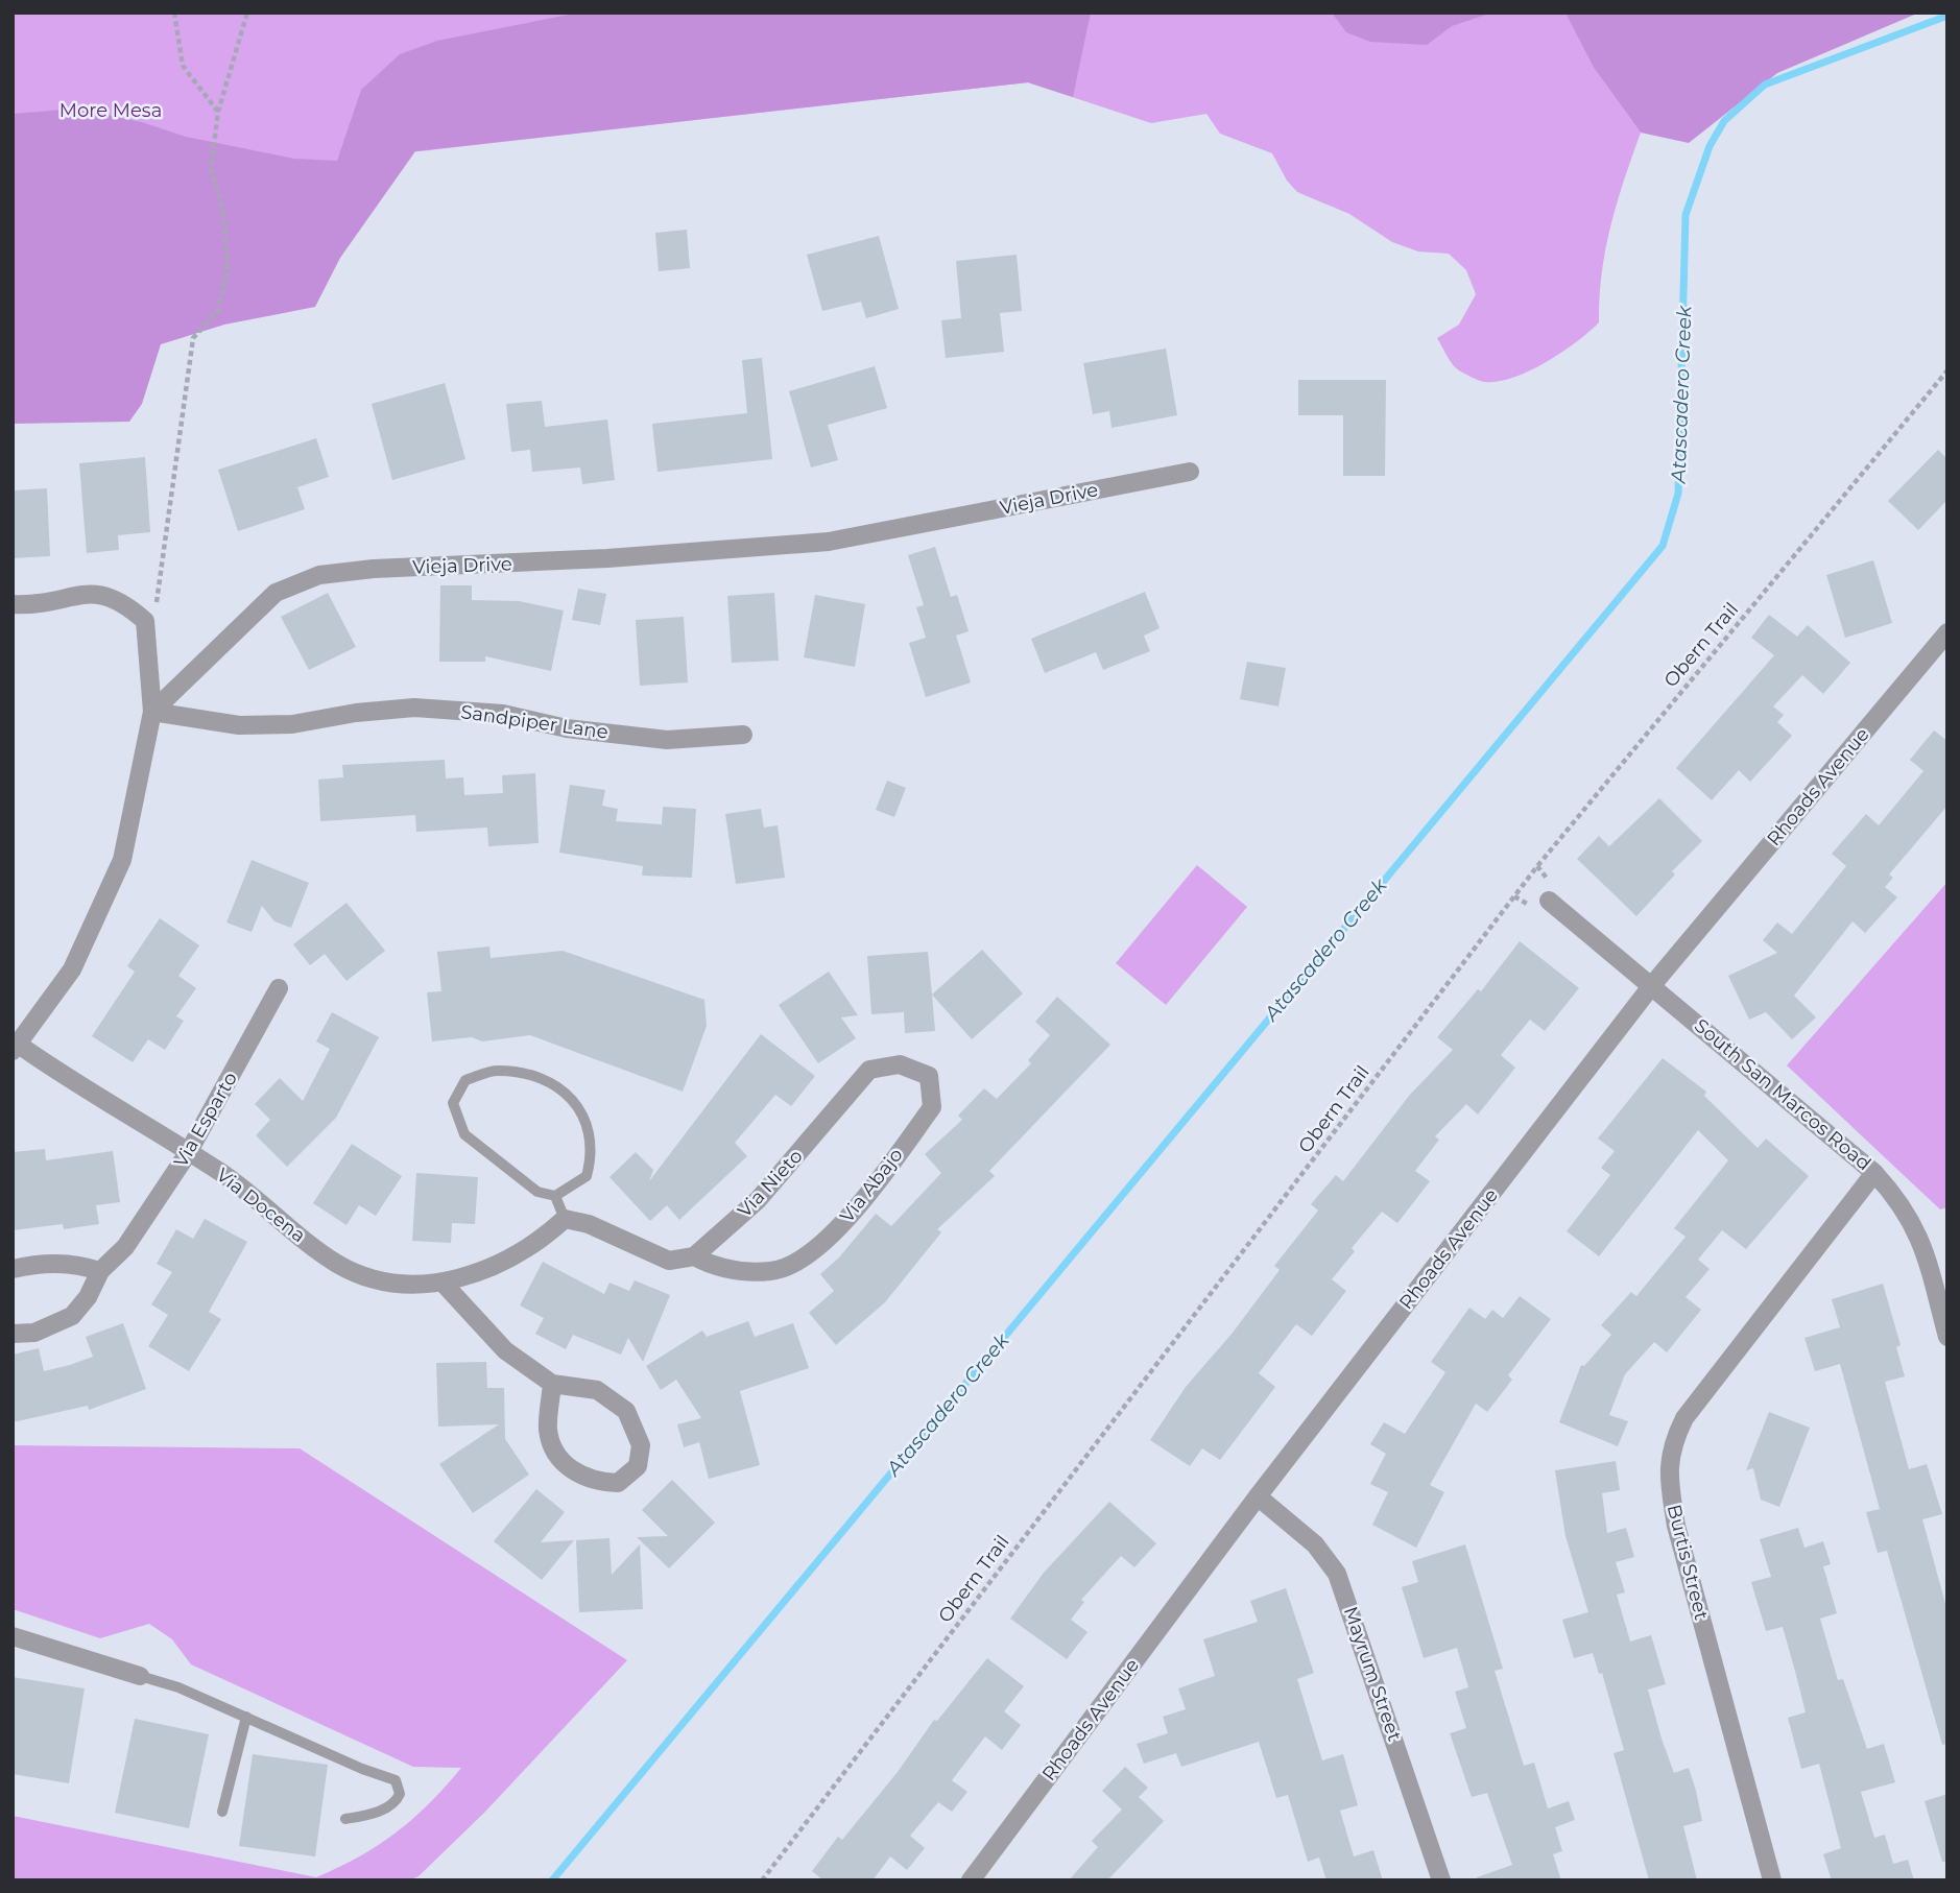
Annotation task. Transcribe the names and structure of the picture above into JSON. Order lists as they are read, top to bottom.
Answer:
{
  "streets": {
    "street": [
      "Vieja Drive",
      "Sandpiper Lane",
      "Rhoads Avenue",
      "South San Marcos Road",
      "Via Esparto",
      "Via Nieto",
      "Via Abajo",
      "Via Docena",
      "Burtis Street",
      "Mayrum Street"
    ],
    "path": ["Obern Trail"]
  },
  "crossings": [
    ["Vieja Drive", "Sandpiper Lane"],
    ["Rhoads Avenue", "South San Marcos Road"],
    ["Rhoads Avenue", "Mayrum Street"],
    ["South San Marcos Road", "Burtis Street"],
    ["Via Esparto", "Via Docena"],
    ["Via Nieto", "Via Abajo"]
  ],
  "water": ["Atascadero Creek"],
  "parks": ["More Mesa"]
}
